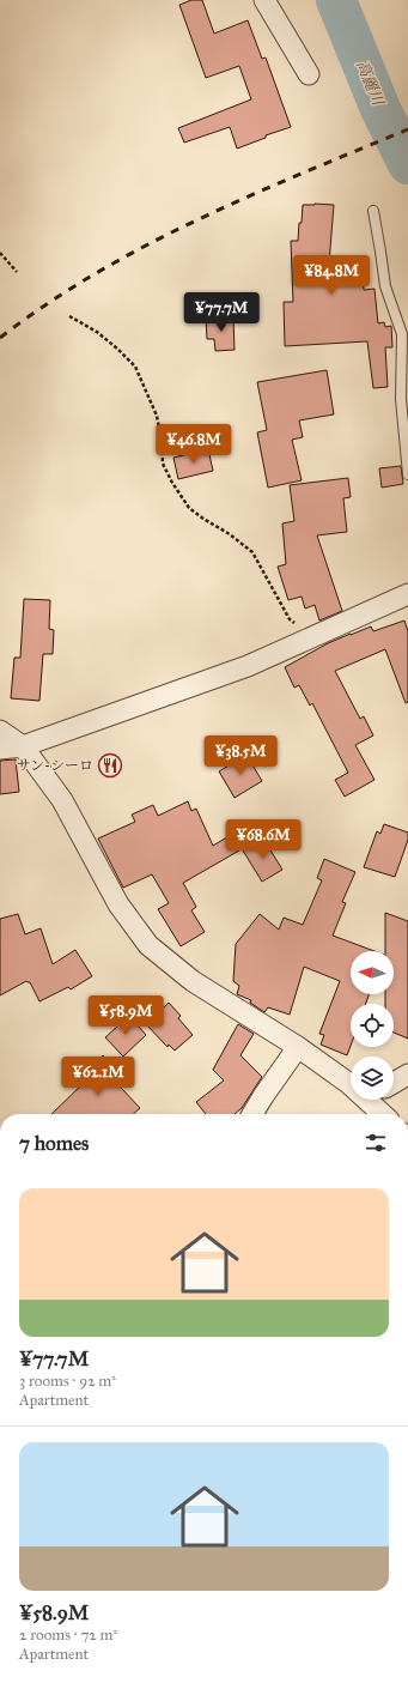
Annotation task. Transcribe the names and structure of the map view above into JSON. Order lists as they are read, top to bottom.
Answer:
{
  "water": ["高麗川"],
  "places": {
    "restaurant": ["サン-シーロ"]
  },
  "north": "left",
  "page": {
    "price": [
      "¥84.8M",
      "¥77.7M",
      "¥46.8M",
      "¥38.5M",
      "¥68.6M",
      "¥58.9M",
      "¥62.1M"
    ],
    "heading": "7 homes",
    "list": [
      {
        "name": "¥77.7M",
        "note": "3 rooms · 92 m² · Apartment"
      },
      {
        "name": "¥58.9M",
        "note": "2 rooms · 72 m² · Apartment"
      }
    ]
  }
}
